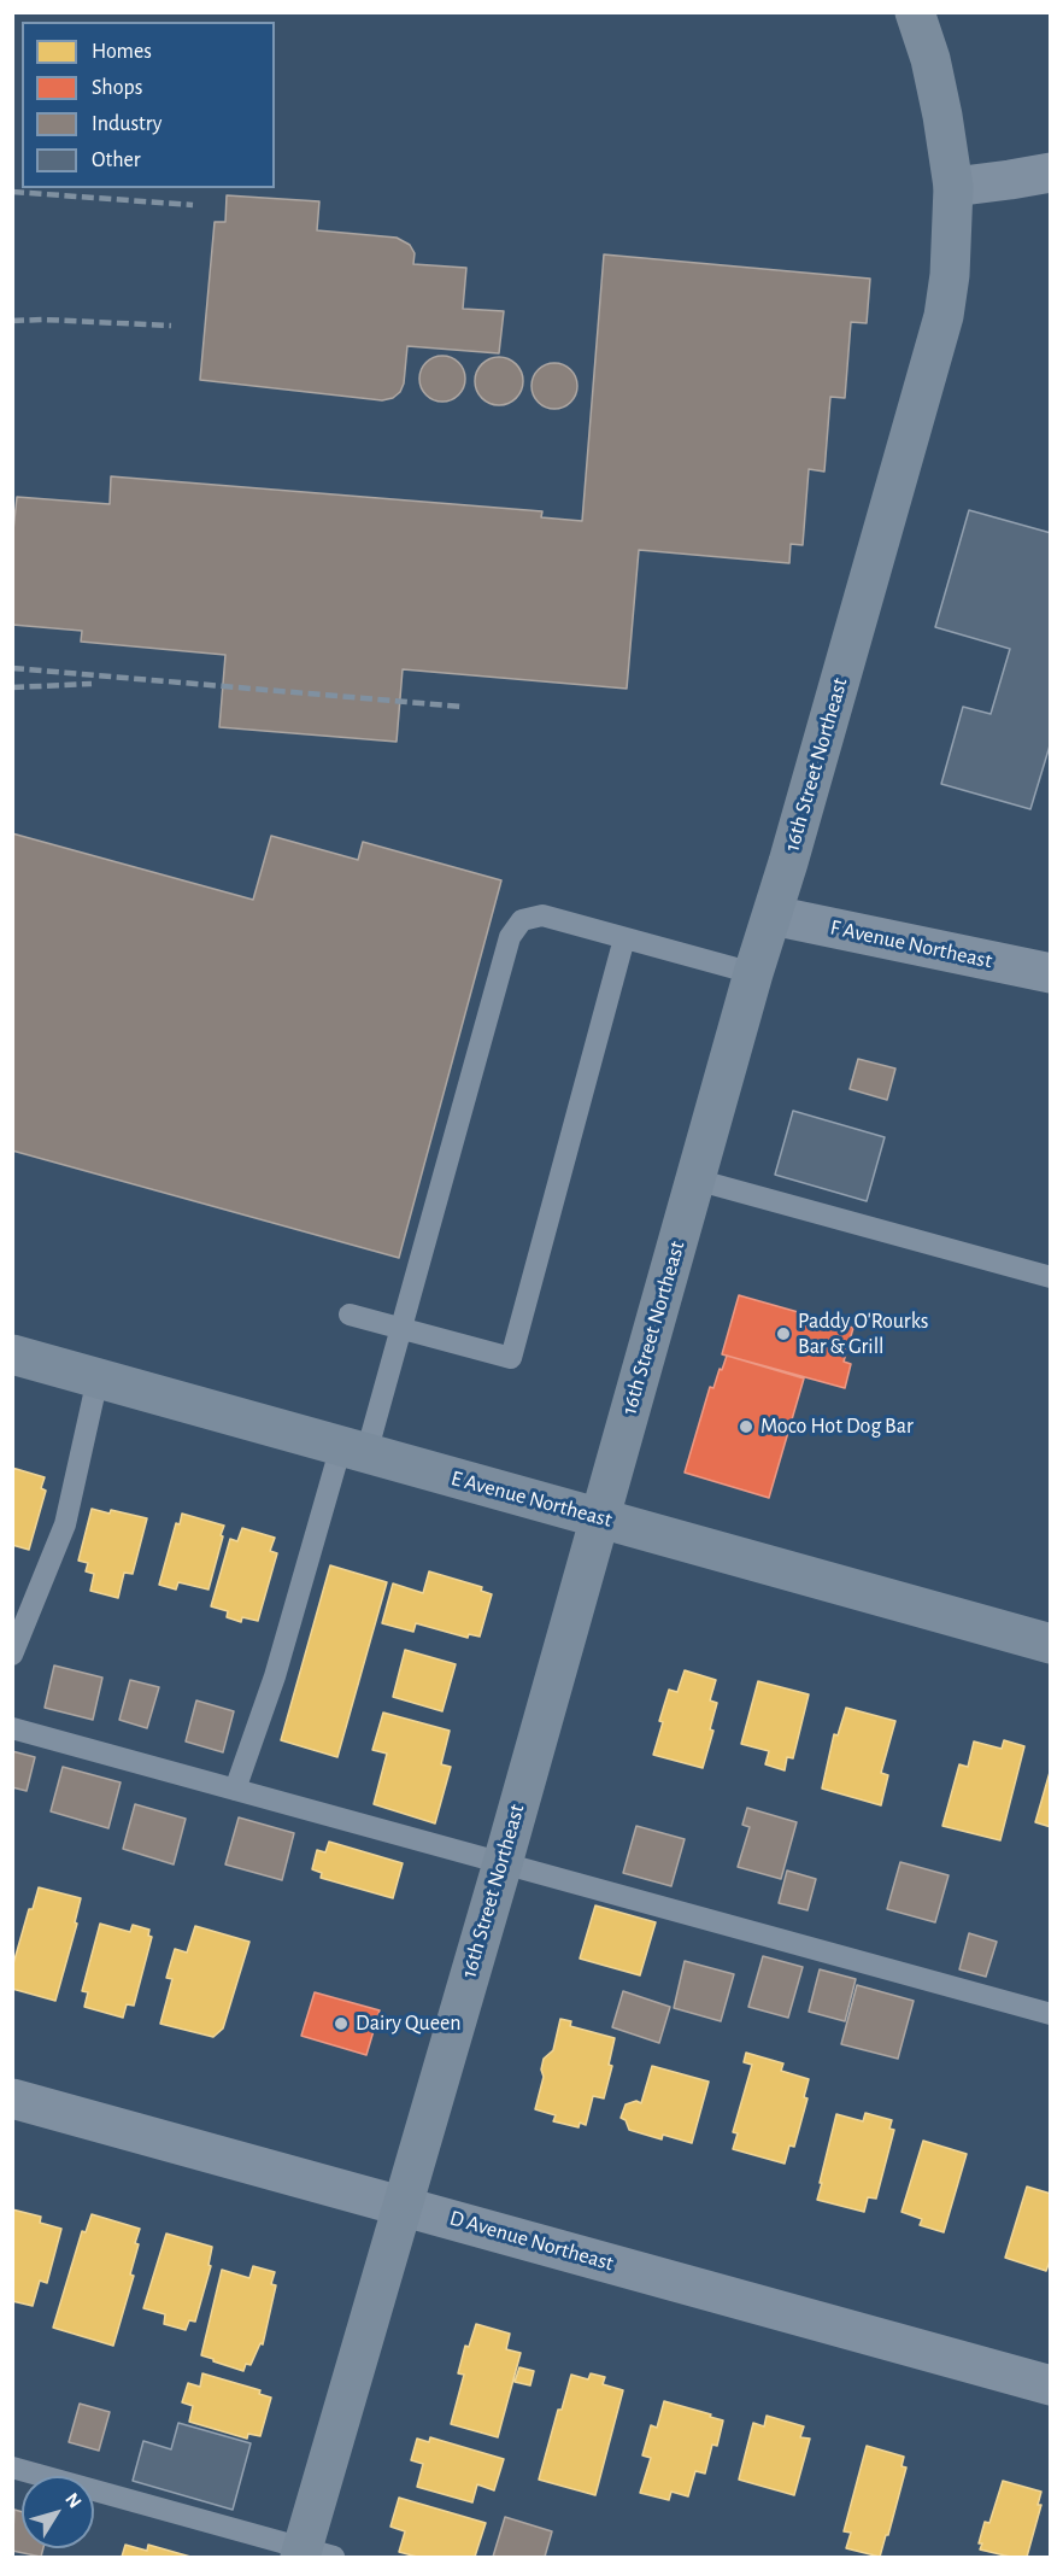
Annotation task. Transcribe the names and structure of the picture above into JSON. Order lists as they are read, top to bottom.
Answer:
{
  "streets": {
    "street": [
      "16th Street Northeast",
      "F Avenue Northeast",
      "E Avenue Northeast",
      "D Avenue Northeast"
    ]
  },
  "crossings": [
    ["16th Street Northeast", "F Avenue Northeast"],
    ["16th Street Northeast", "E Avenue Northeast"],
    ["16th Street Northeast", "D Avenue Northeast"]
  ],
  "places": ["Paddy O'Rourks Bar & Grill", "Moco Hot Dog Bar", "Dairy Queen"],
  "legend": [
    "Homes",
    "Shops",
    "Industry",
    "Other"
  ],
  "north": "top right"
}
